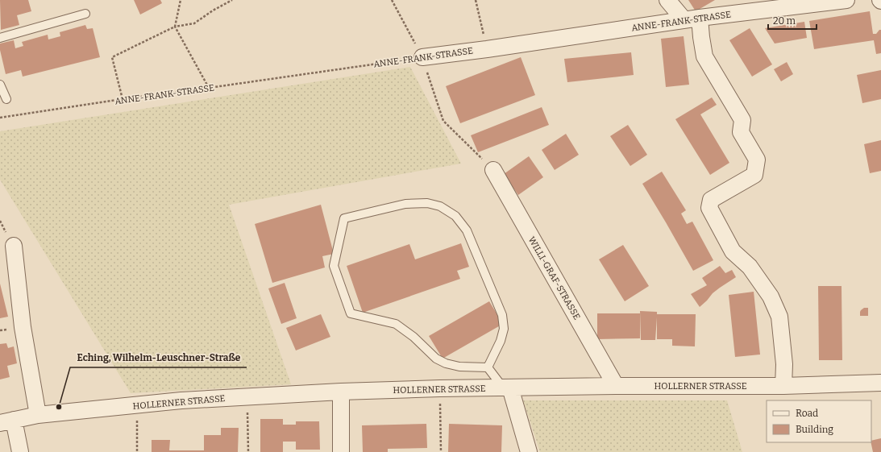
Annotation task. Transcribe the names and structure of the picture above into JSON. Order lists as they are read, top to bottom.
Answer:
{
  "streets": {
    "street": ["ANNE-FRANK-STRASSE", "WILLI-GRAF-STRASSE", "HOLLERNER STRASSE"]
  },
  "crossings": [
    ["WILLI-GRAF-STRASSE", "HOLLERNER STRASSE"]
  ],
  "places": ["Eching, Wilhelm-Leuschner-Straße"],
  "legend": ["Road", "Building"],
  "scale_bar": "20 m"
}
